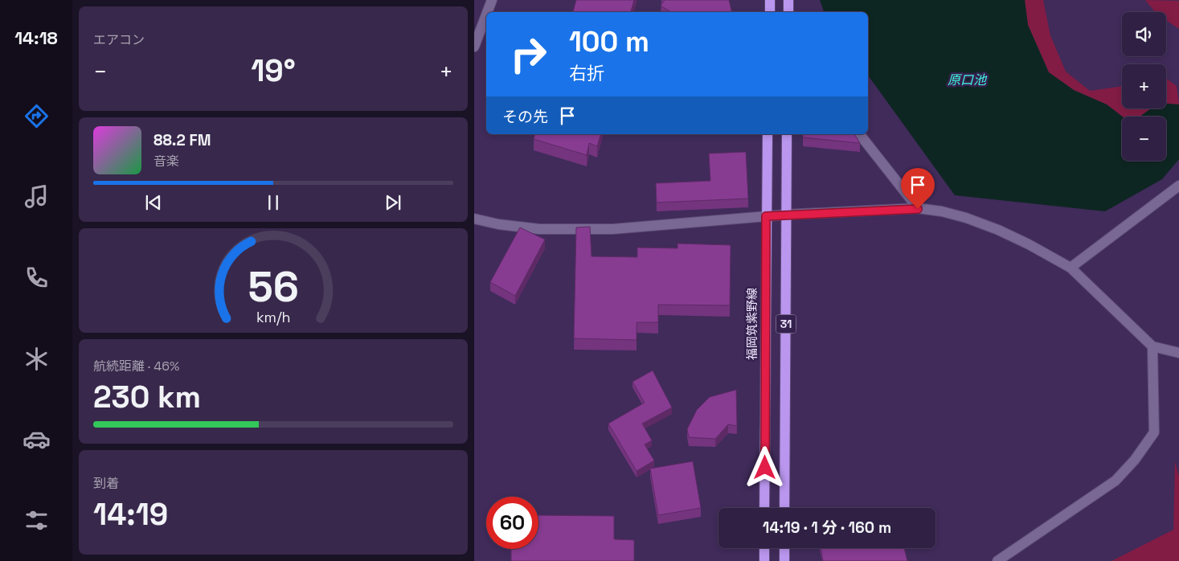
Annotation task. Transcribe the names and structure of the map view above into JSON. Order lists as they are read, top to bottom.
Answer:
{
  "streets": {
    "main road": ["福岡筑紫野線", "31"]
  },
  "water": ["原口池"],
  "page": {
    "tabs": "14:18",
    "tile": [
      "エアコン",
      ["航続距離 · 46%", "230 km"],
      ["到着", "14:19"]
    ],
    "map_buttons": ["+", "−"],
    "turn": ["100 m", "右折"],
    "heat": ["−", "19°", "+"],
    "then": "その先",
    "song": ["88.2 FM", "音楽"],
    "limit": "60",
    "trip": "14:19 · 1 分 · 160 m",
    "gauge": ["56", "km/h"]
  }
}
